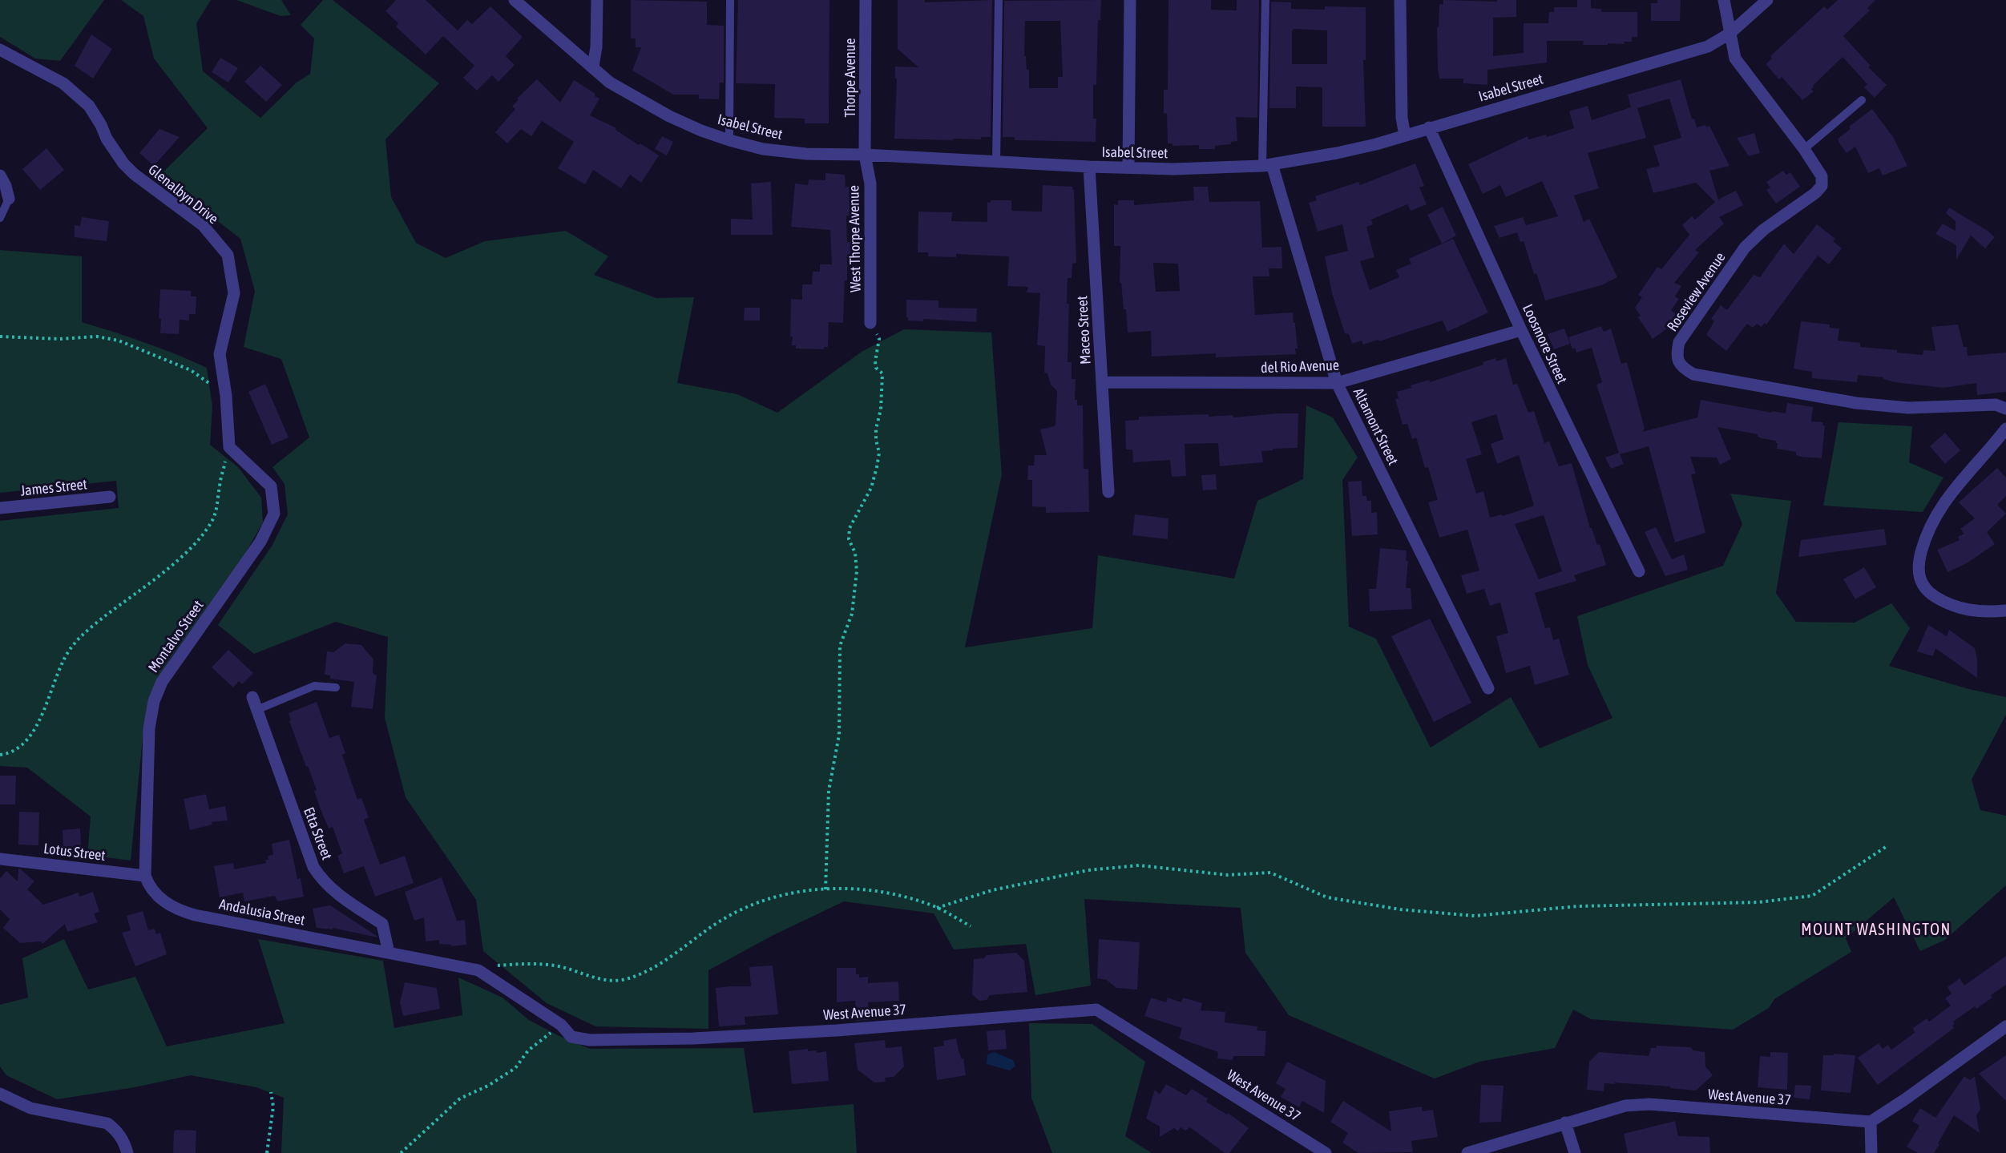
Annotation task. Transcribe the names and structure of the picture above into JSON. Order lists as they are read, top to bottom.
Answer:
{
  "streets": {
    "street": [
      "Thorpe Avenue",
      "Isabel Street",
      "Glenalbyn Drive",
      "West Thorpe Avenue",
      "Roseview Avenue",
      "Maceo Street",
      "Loosmore Street",
      "del Rio Avenue",
      "Altamont Street",
      "James Street",
      "Montalvo Street",
      "Etta Street",
      "Lotus Street",
      "Andalusia Street",
      "West Avenue 37"
    ]
  },
  "crossings": [
    ["Thorpe Avenue", "Isabel Street"],
    ["Thorpe Avenue", "West Thorpe Avenue"],
    ["Isabel Street", "West Thorpe Avenue"],
    ["Isabel Street", "Roseview Avenue"],
    ["Isabel Street", "Maceo Street"],
    ["Isabel Street", "Loosmore Street"],
    ["Isabel Street", "Altamont Street"],
    ["Glenalbyn Drive", "Montalvo Street"],
    ["Maceo Street", "del Rio Avenue"],
    ["Loosmore Street", "del Rio Avenue"],
    ["del Rio Avenue", "Altamont Street"],
    ["Montalvo Street", "Lotus Street"],
    ["Montalvo Street", "Andalusia Street"],
    ["Etta Street", "Andalusia Street"],
    ["Etta Street", "West Avenue 37"],
    ["Lotus Street", "Andalusia Street"],
    ["Andalusia Street", "West Avenue 37"]
  ],
  "districts": ["MOUNT WASHINGTON"]
}
